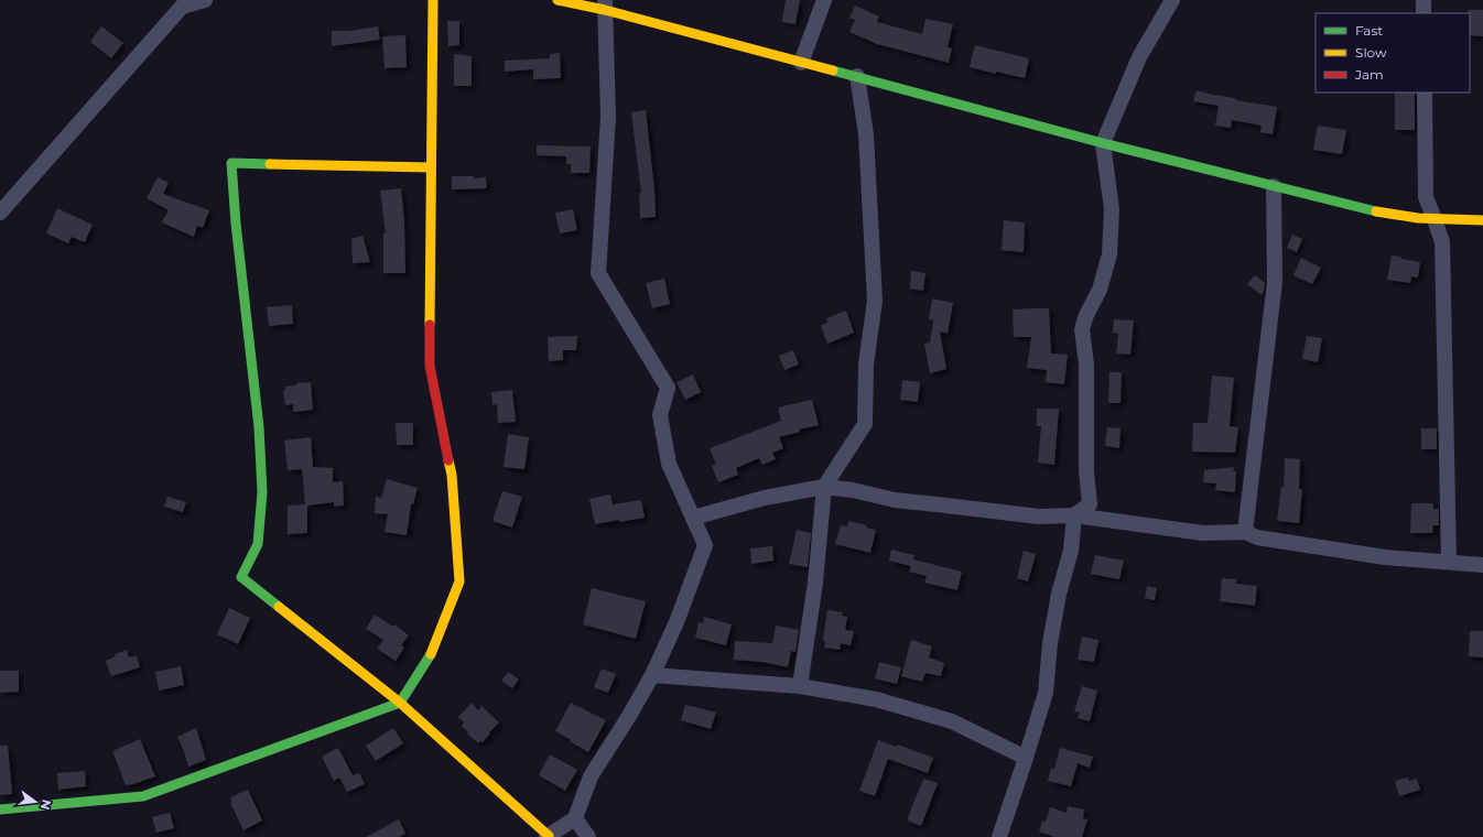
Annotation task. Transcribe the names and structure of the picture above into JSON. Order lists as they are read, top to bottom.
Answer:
{
  "legend": ["Fast", "Slow", "Jam"],
  "north": "right"
}
